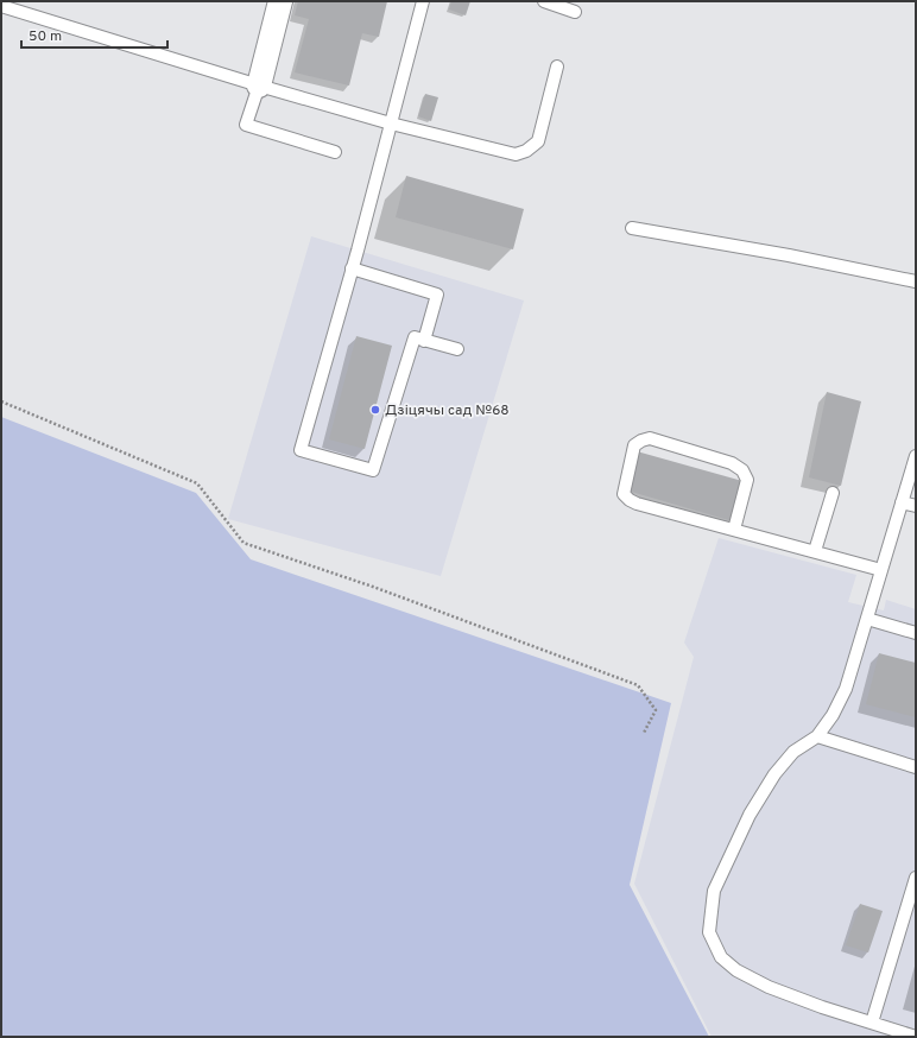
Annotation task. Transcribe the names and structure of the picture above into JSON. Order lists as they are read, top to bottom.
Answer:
{
  "places": ["Дзіцячы сад №68"],
  "scale_bar": "50 m"
}
